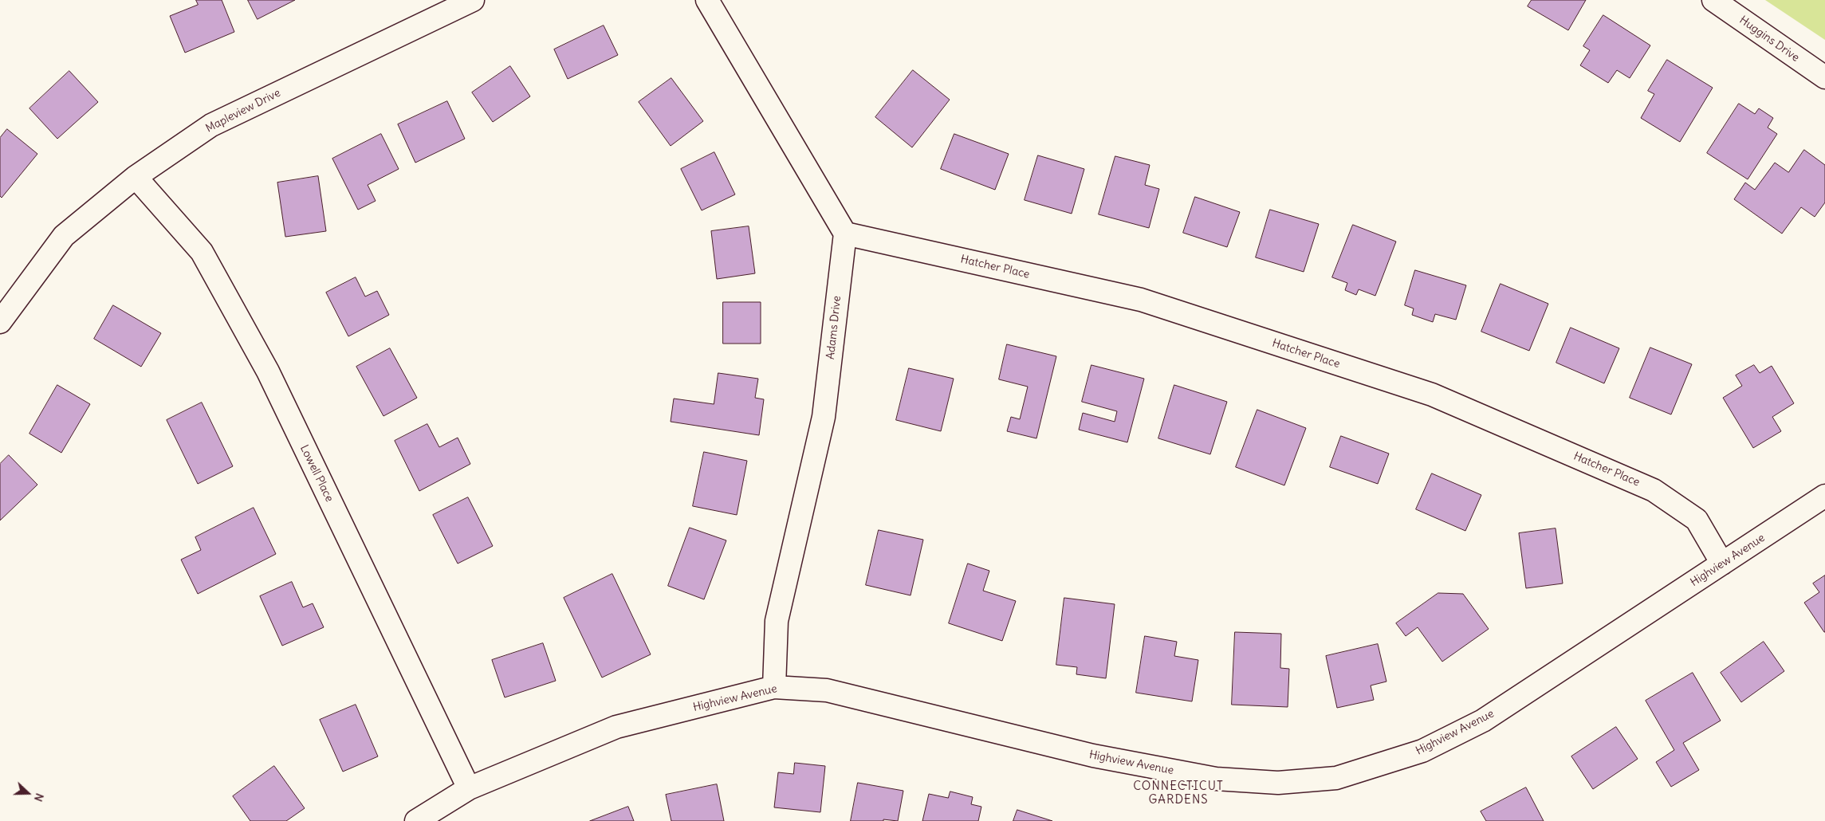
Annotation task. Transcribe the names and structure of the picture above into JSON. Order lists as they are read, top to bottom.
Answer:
{
  "streets": {
    "street": [
      "Huggins Drive",
      "Mapleview Drive",
      "Hatcher Place",
      "Adams Drive",
      "Lowell Place",
      "Highview Avenue"
    ]
  },
  "crossings": [
    ["Mapleview Drive", "Lowell Place"],
    ["Hatcher Place", "Adams Drive"],
    ["Hatcher Place", "Highview Avenue"],
    ["Adams Drive", "Highview Avenue"],
    ["Lowell Place", "Highview Avenue"]
  ],
  "districts": ["CONNECTICUT GARDENS"],
  "north": "right"
}
